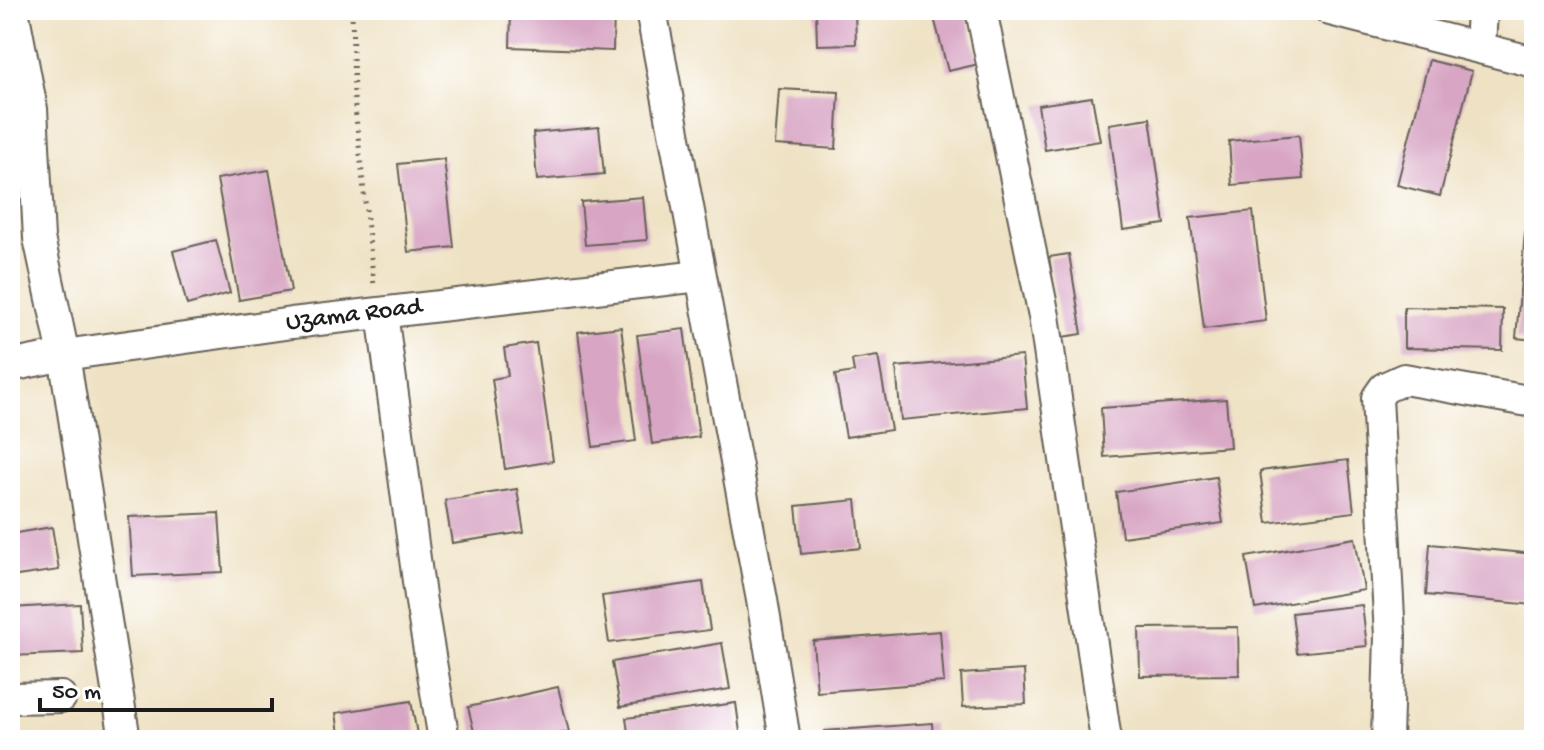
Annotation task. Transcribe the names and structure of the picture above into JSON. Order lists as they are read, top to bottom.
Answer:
{
  "streets": {
    "street": ["Uzama Road"]
  },
  "scale_bar": "50 m"
}
